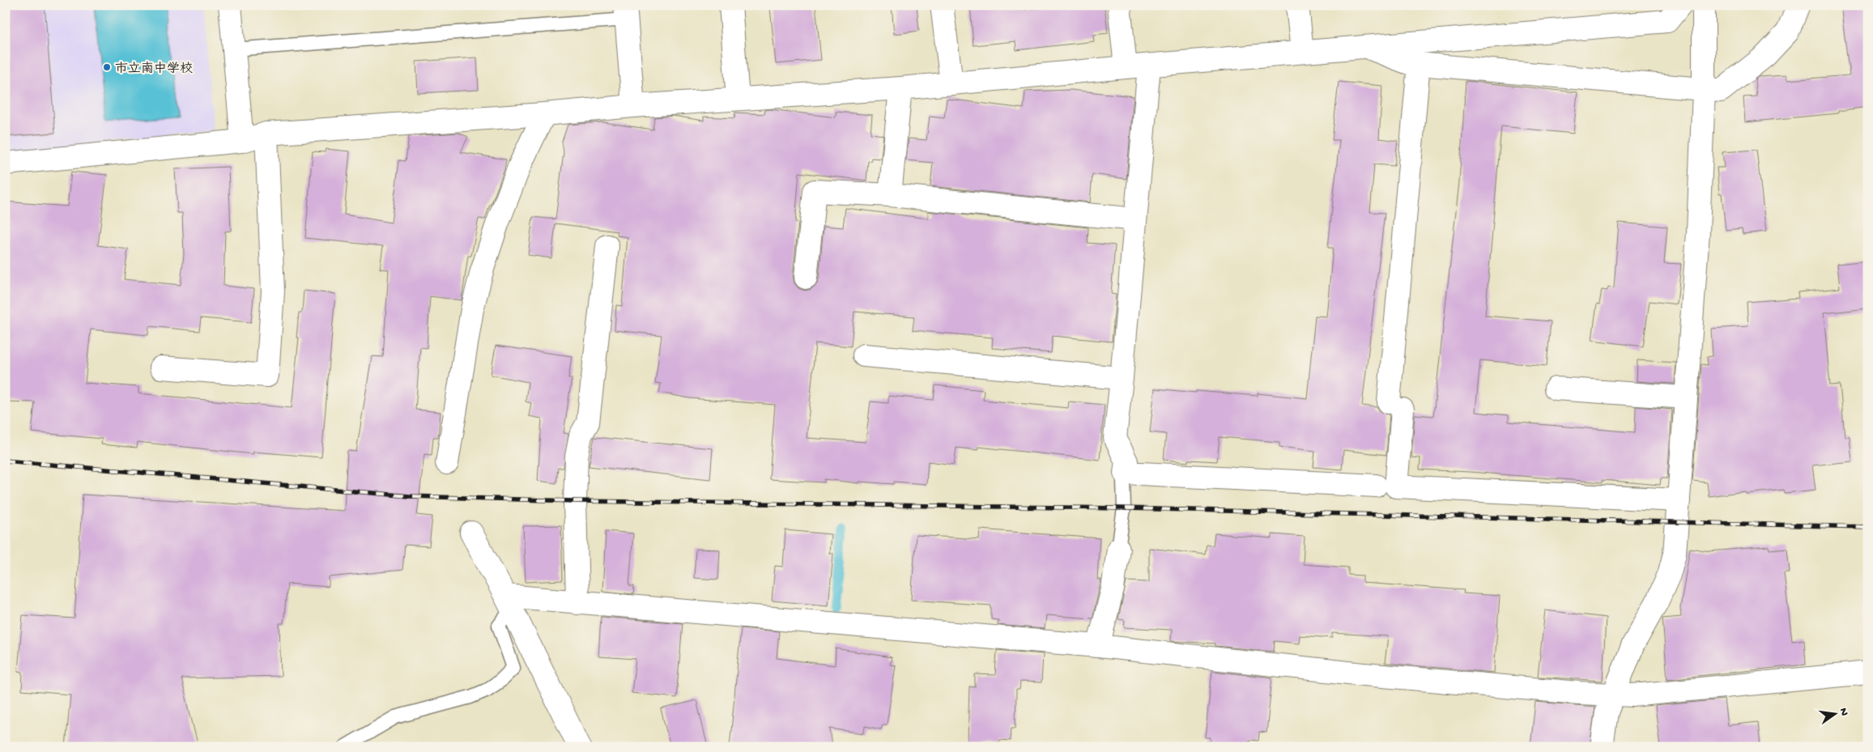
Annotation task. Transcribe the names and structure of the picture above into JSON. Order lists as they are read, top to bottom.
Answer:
{
  "places": ["市立南中学校"],
  "north": "right"
}
